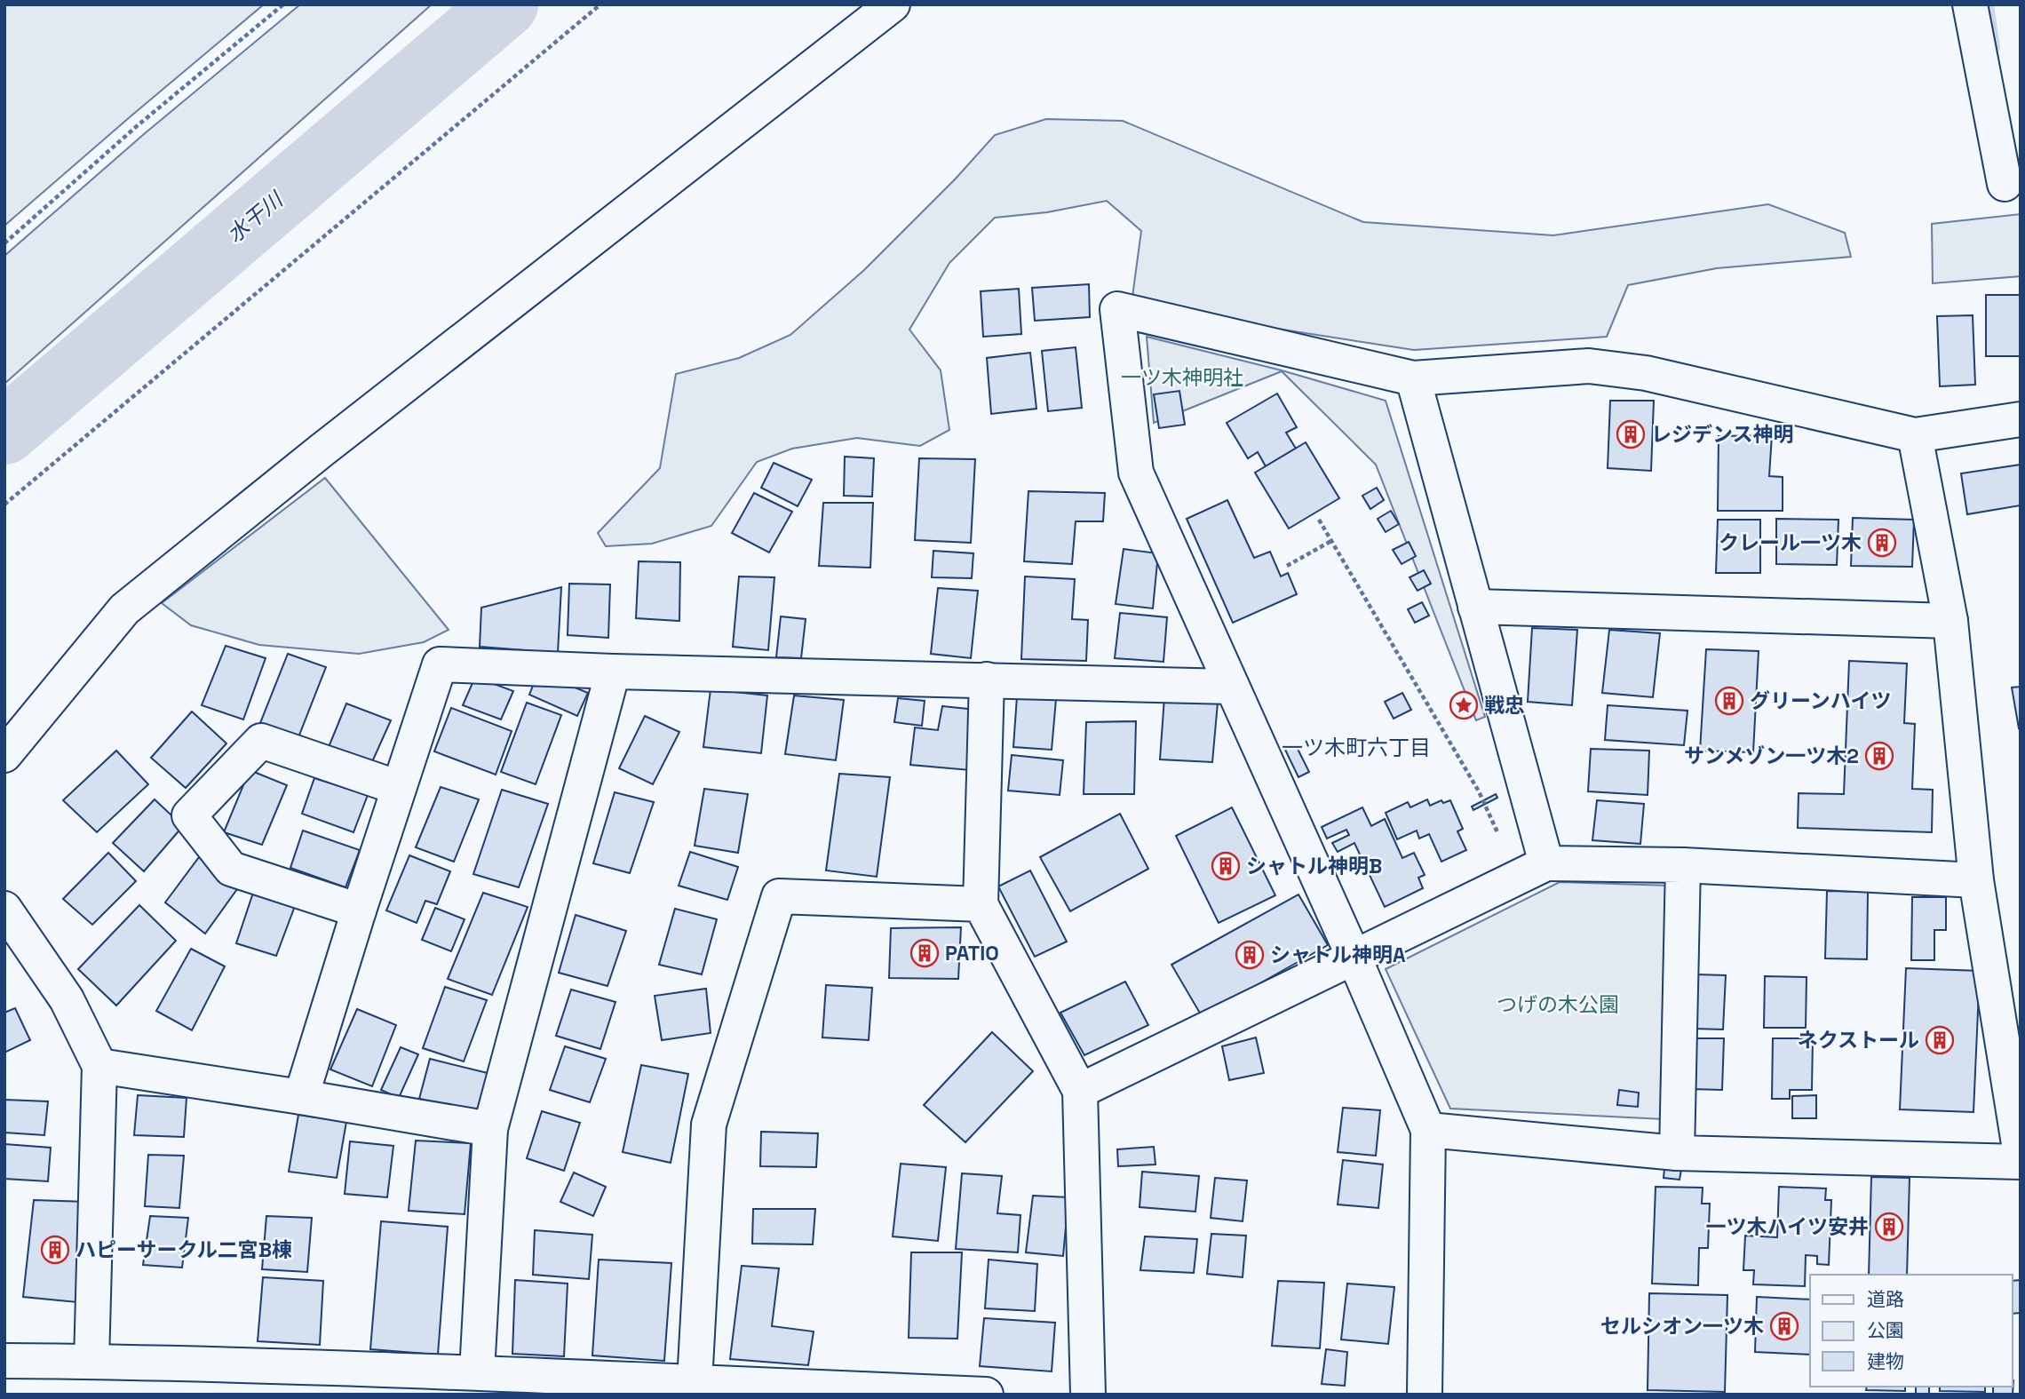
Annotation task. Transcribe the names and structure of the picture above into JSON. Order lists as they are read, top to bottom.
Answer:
{
  "districts": ["一ツ木町六丁目"],
  "water": ["水干川"],
  "parks": ["一ツ木神明社", "つげの木公園"],
  "places": {
    "building": [
      "レジデンス神明",
      "クレール一ツ木",
      "グリーンハイツ",
      "サンメゾン一ツ木2",
      "シャトル神明B",
      "PATIO",
      "シャトル神明A",
      "ネクストール",
      "一ツ木ハイツ安井",
      "ハピーサークル二宮B棟",
      "セルシオン一ツ木"
    ],
    "place": ["戦忠"]
  },
  "legend": ["道路", "公園", "建物"]
}
